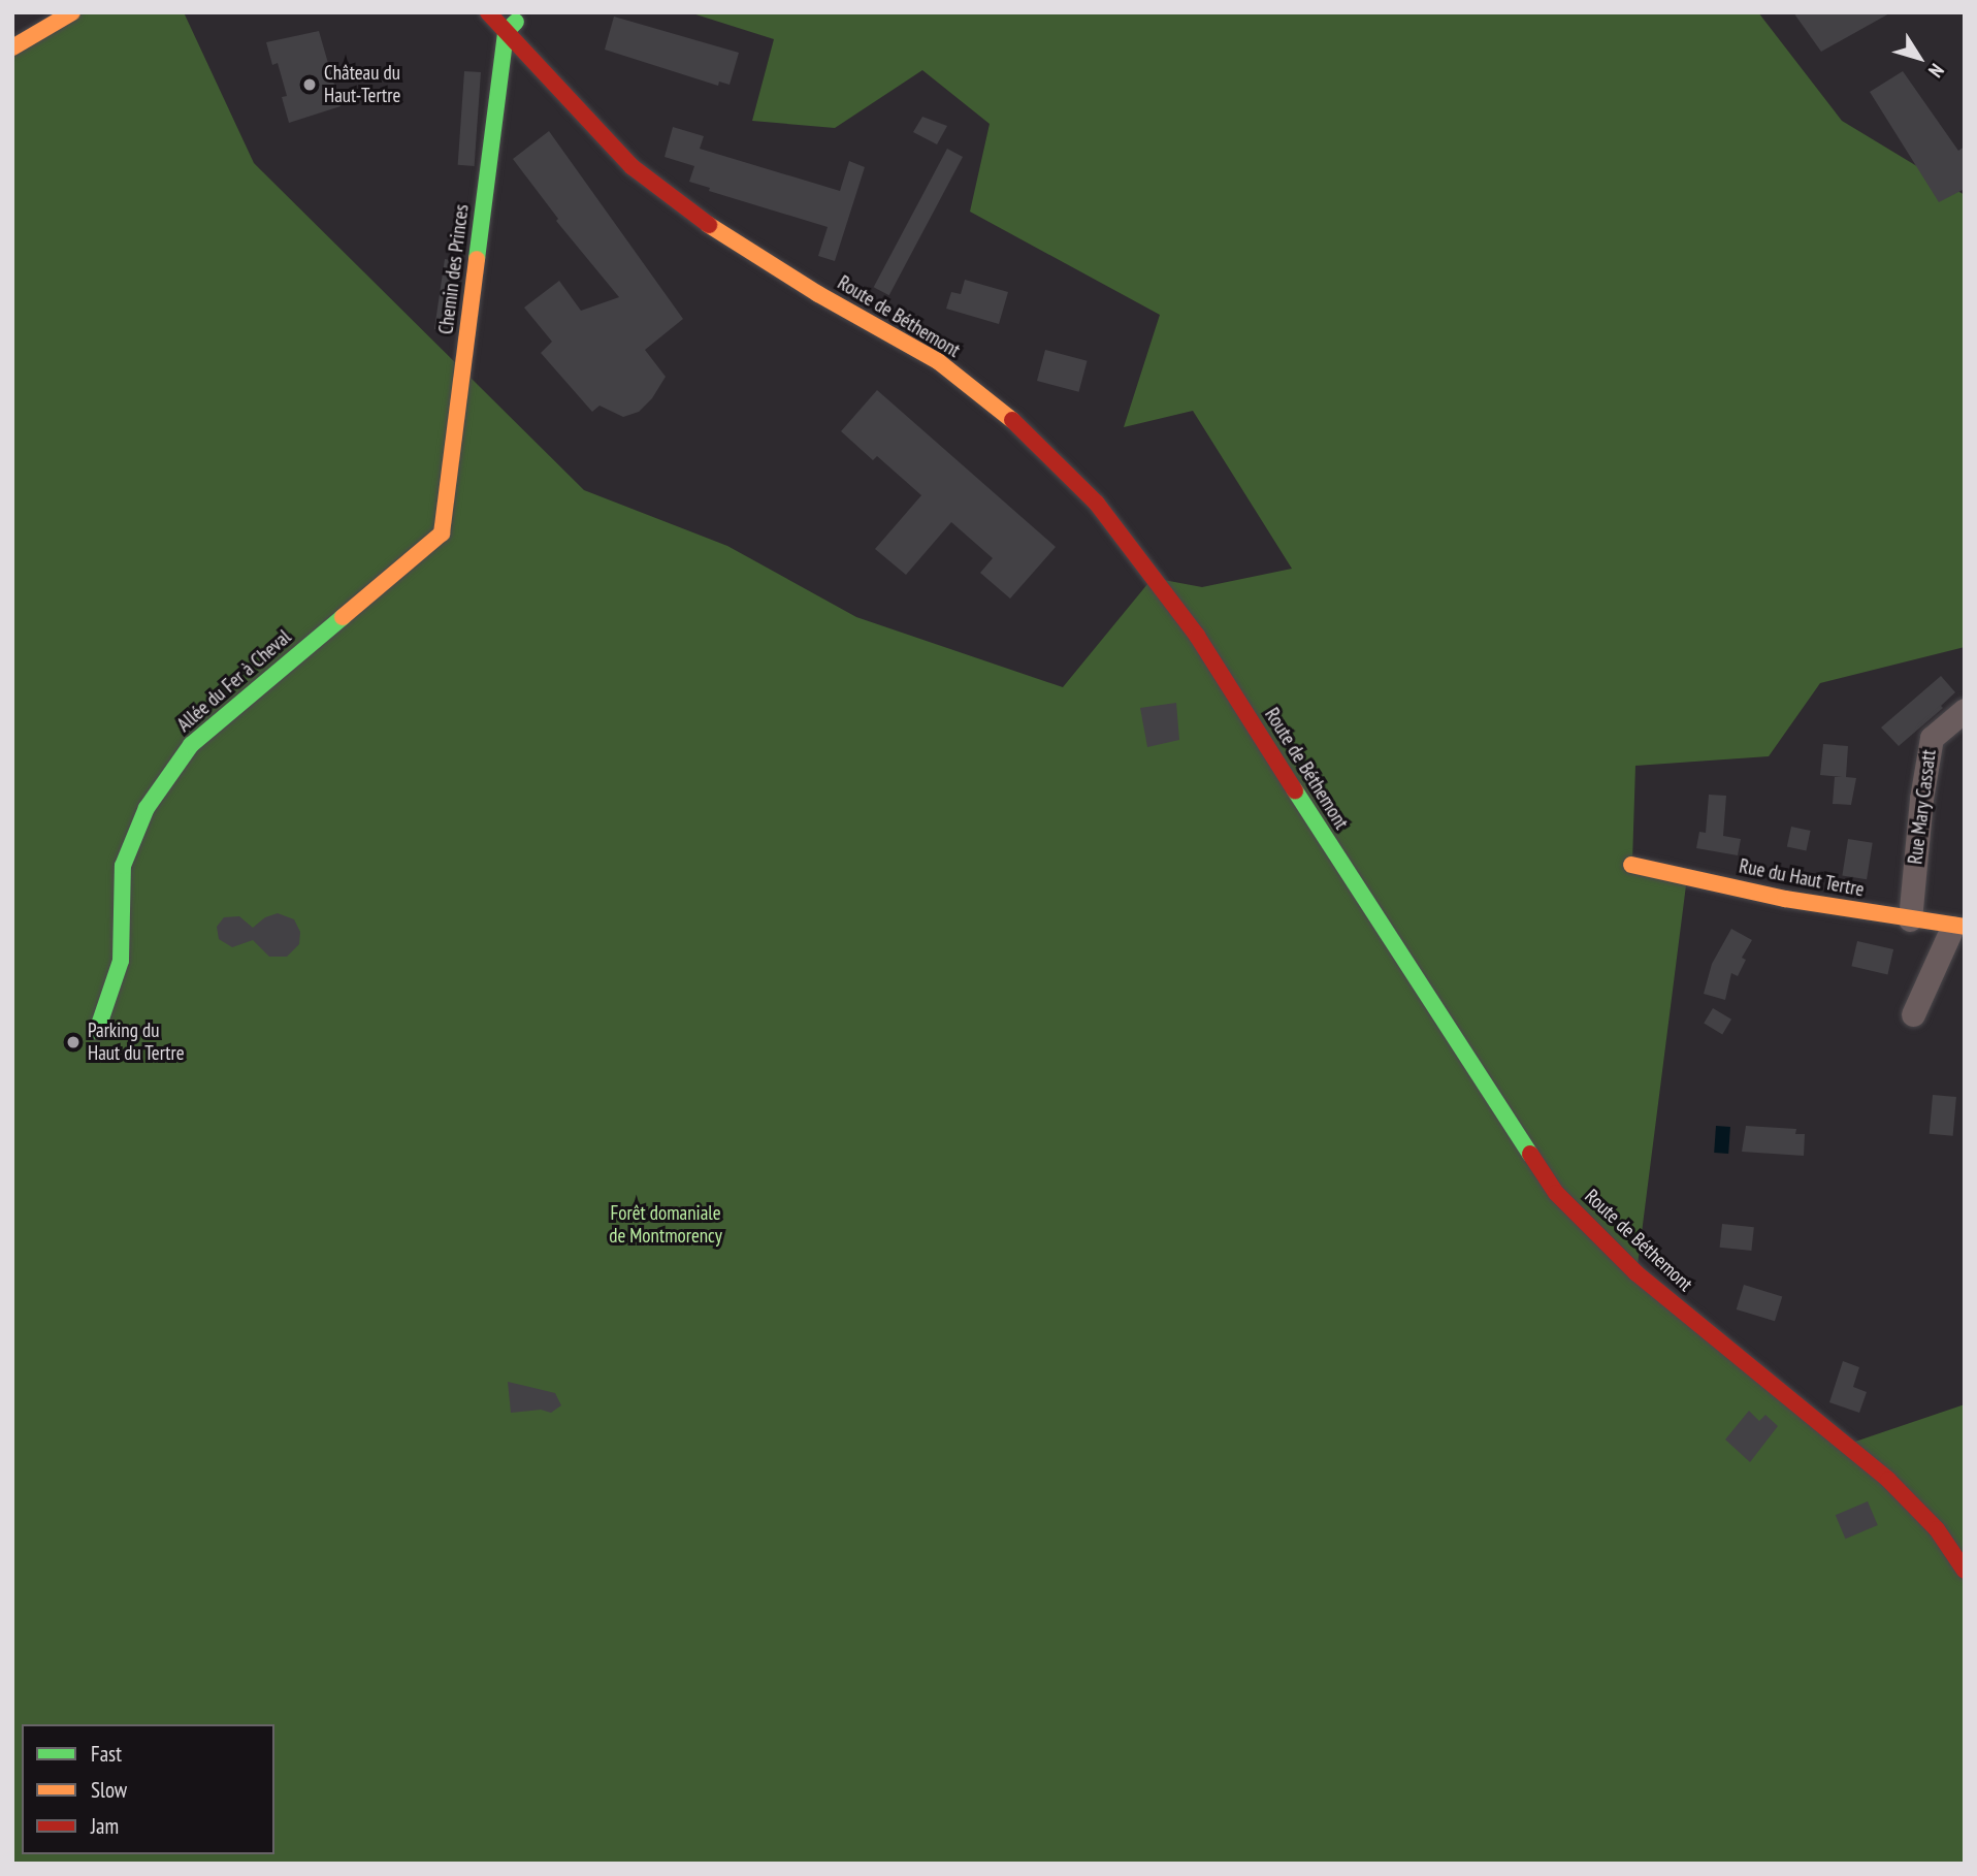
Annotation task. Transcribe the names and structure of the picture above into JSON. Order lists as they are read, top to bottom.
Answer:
{
  "streets": {
    "street": [
      "Chemin des Princes",
      "Route de Béthemont",
      "Allée du Fer à Cheval",
      "Rue Mary Cassatt",
      "Rue du Haut Tertre"
    ]
  },
  "crossings": [
    ["Chemin des Princes", "Route de Béthemont"],
    ["Chemin des Princes", "Allée du Fer à Cheval"],
    ["Rue Mary Cassatt", "Rue du Haut Tertre"]
  ],
  "parks": ["Forêt domaniale de Montmorency"],
  "places": ["Château du Haut-Tertre", "Parking du Haut du Tertre"],
  "legend": ["Fast", "Slow", "Jam"],
  "north": "bottom right"
}
